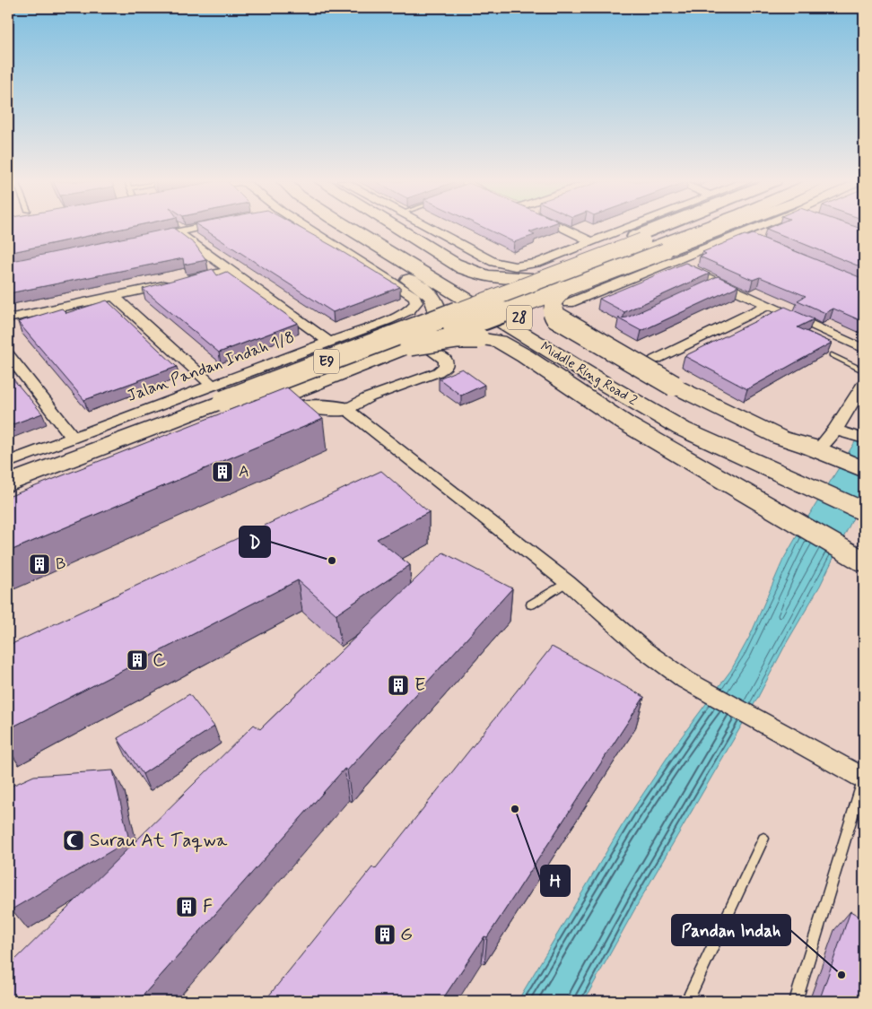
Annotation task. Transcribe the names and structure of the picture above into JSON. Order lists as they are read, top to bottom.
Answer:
{
  "streets": {
    "highway": ["28", "E9", "Middle Ring Road 2"],
    "street": ["Jalan Pandan Indah 1/8"]
  },
  "places": {
    "building": [
      "A",
      "B",
      "C",
      "E",
      "F",
      "G"
    ],
    "other": ["D", "H", "Pandan Indah"],
    "mosque": ["Surau At Taqwa"]
  }
}
